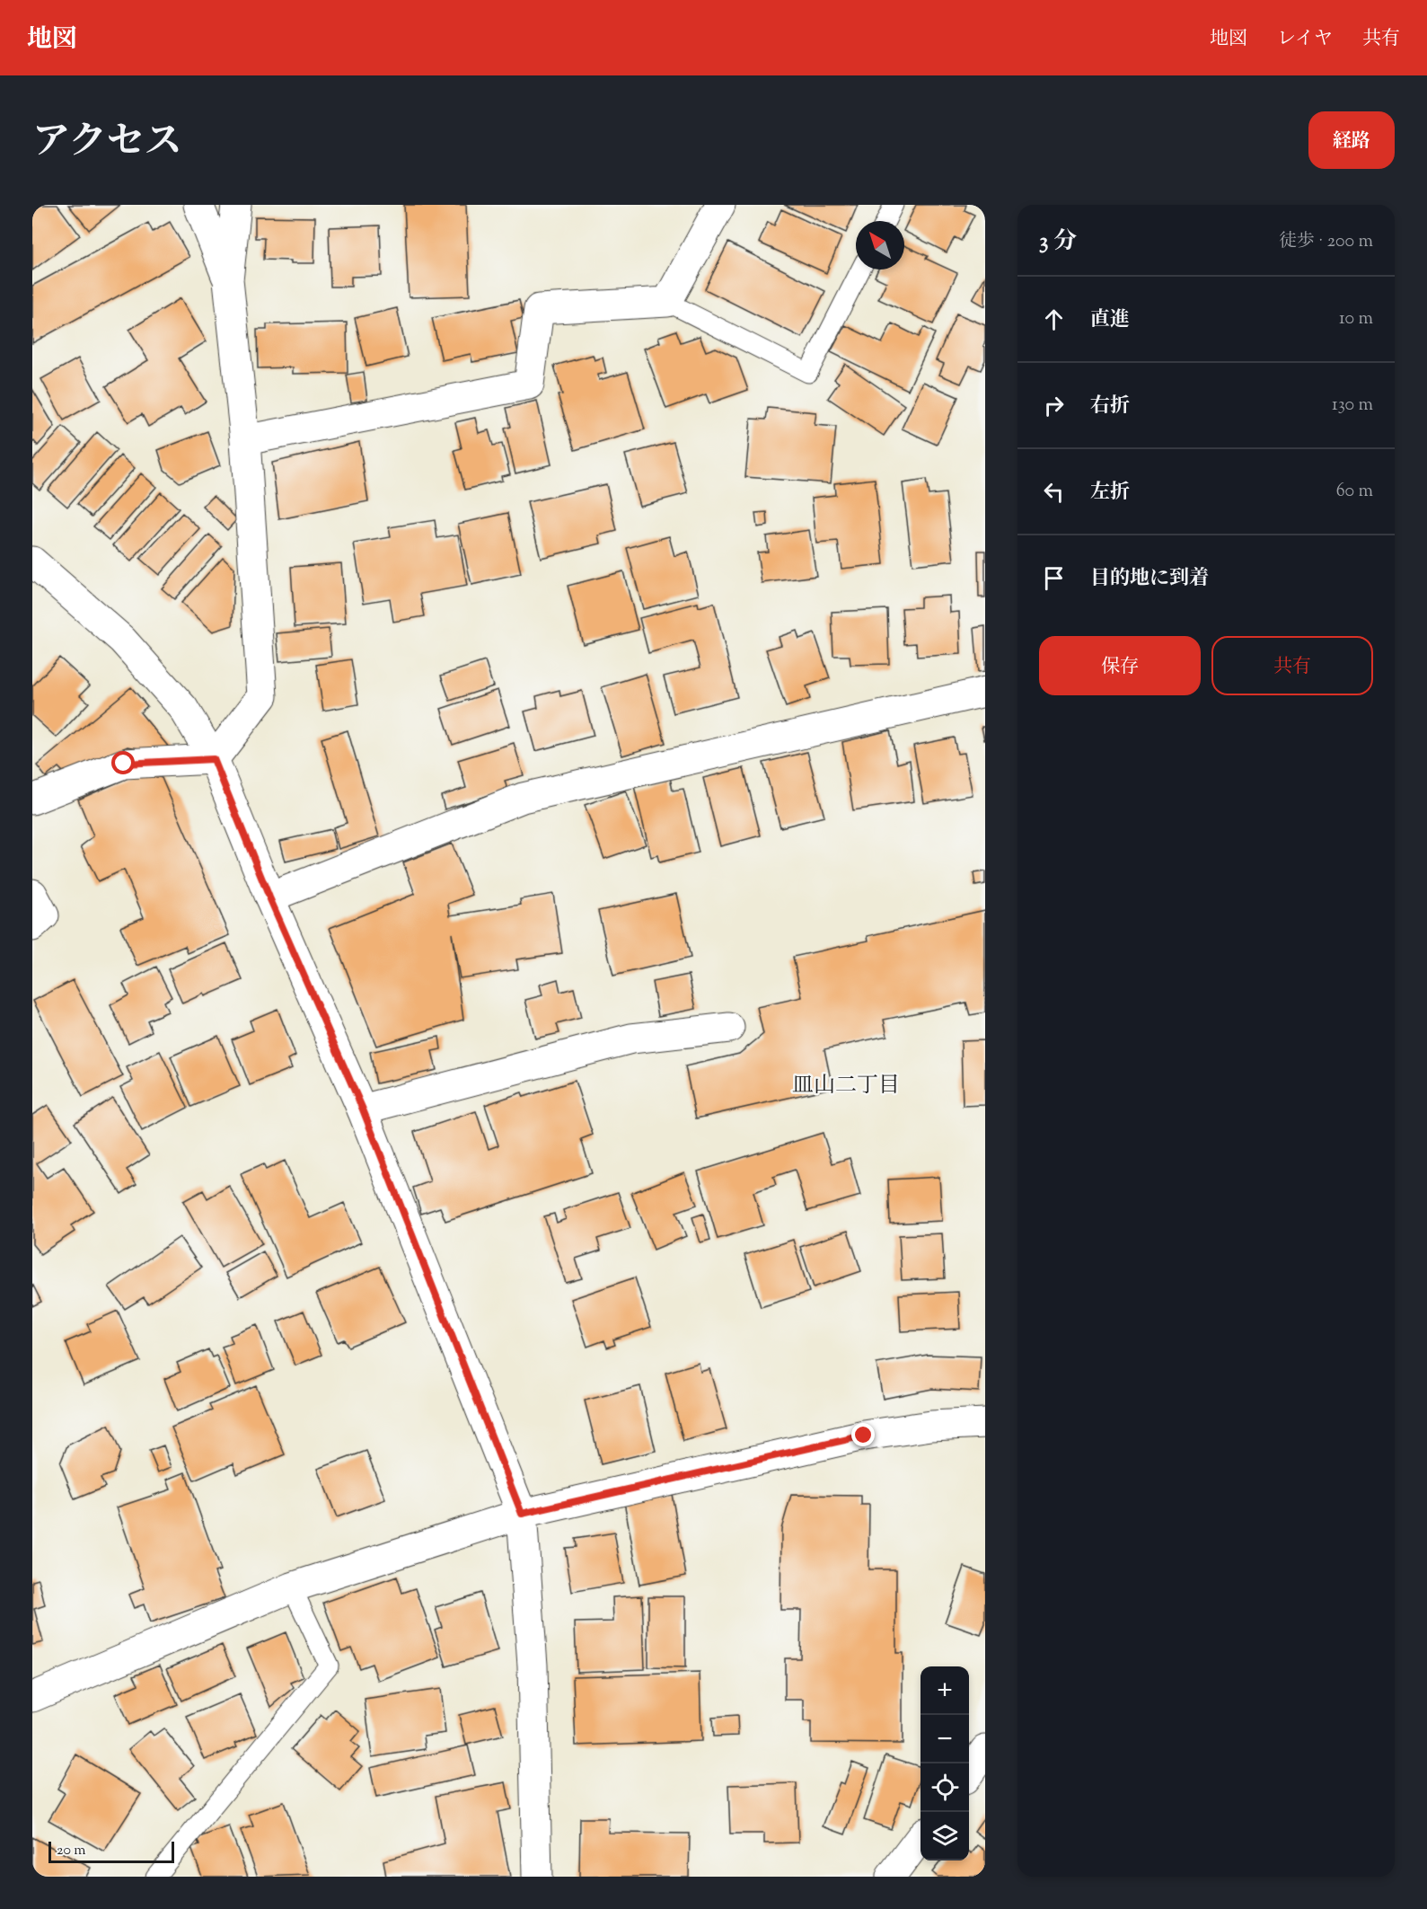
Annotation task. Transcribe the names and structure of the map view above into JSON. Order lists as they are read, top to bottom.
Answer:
{
  "districts": ["皿山二丁目"],
  "scale_bar": "20 m",
  "north": "top left",
  "page": {
    "header": "地図",
    "nav": ["地図", "レイヤ", "共有"],
    "title": "アクセス",
    "buttons": [
      "経路",
      ["保存", "共有"]
    ],
    "heading": ["3 分", "徒歩 · 200 m"],
    "list": [
      ["直進", "10 m"],
      ["右折", "130 m"],
      ["左折", "60 m"],
      "目的地に到着"
    ],
    "map_buttons": ["+", "−"],
    "scale": "20 m"
  }
}
